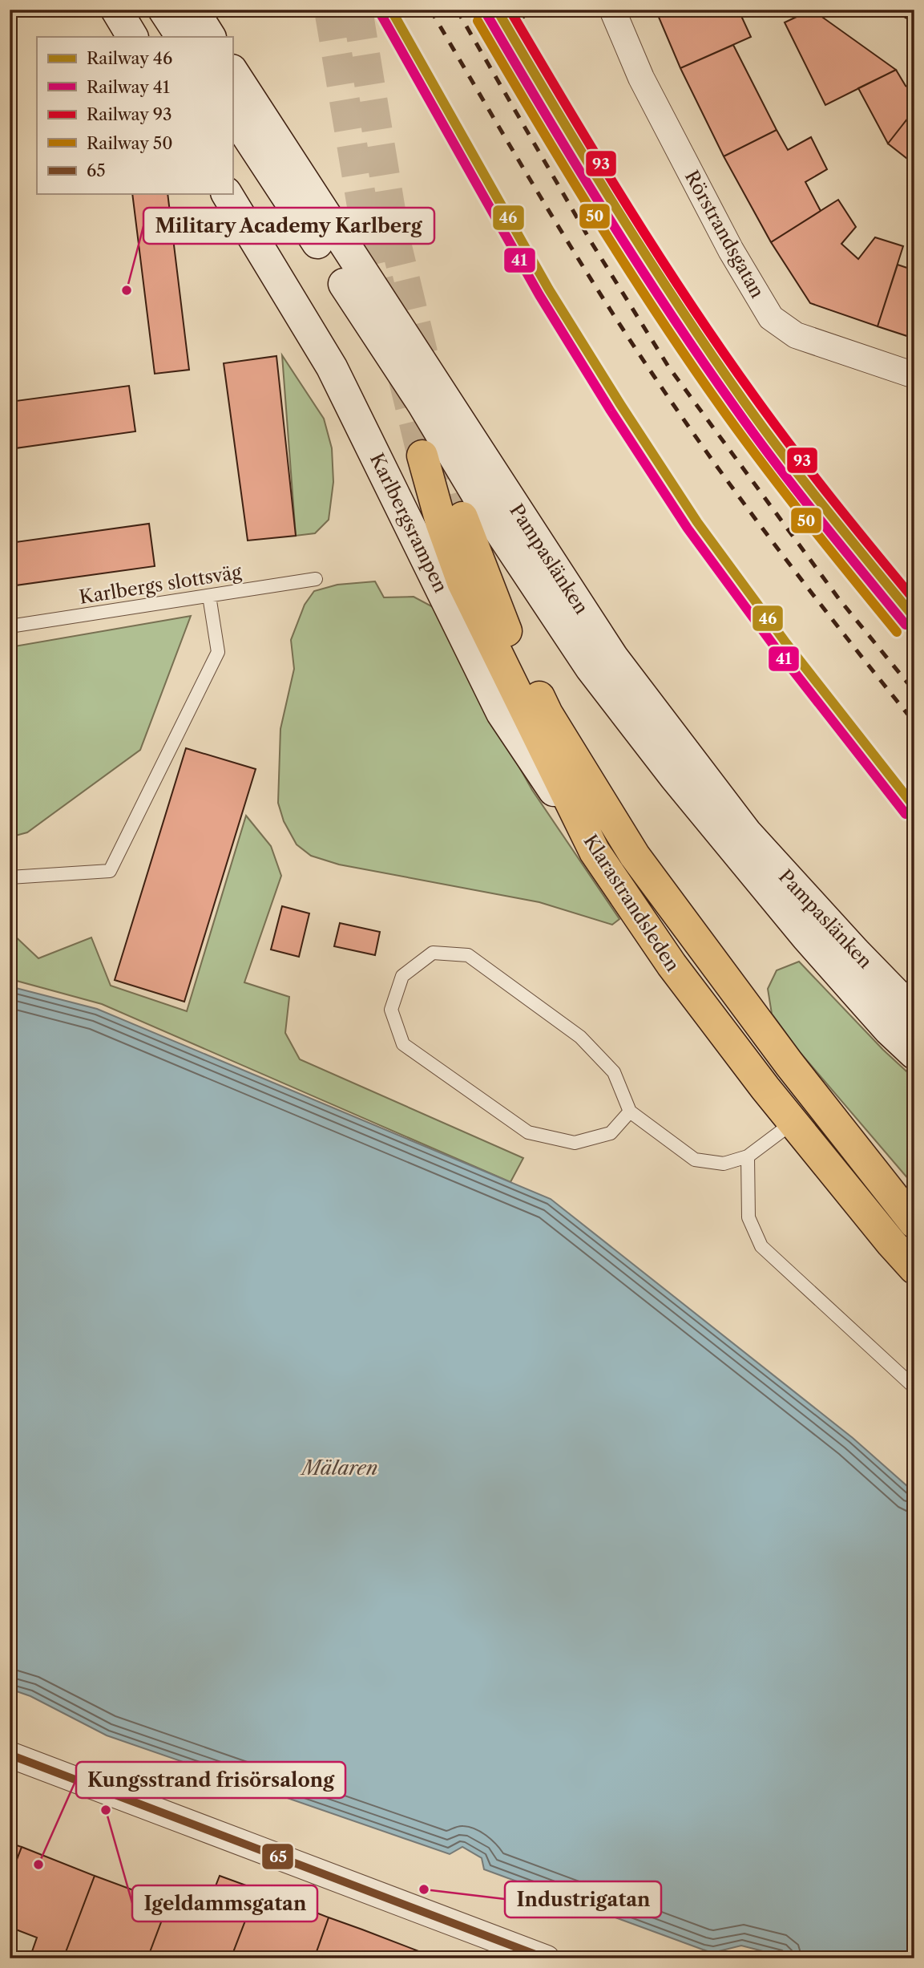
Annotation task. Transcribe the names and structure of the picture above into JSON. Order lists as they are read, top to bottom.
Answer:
{
  "streets": {
    "highway": ["Klarastrandsleden"],
    "main road": ["Karlbergsrampen", "Pampaslänken"],
    "street": ["Rörstrandsgatan"],
    "lane": ["Karlbergs slottsväg"]
  },
  "crossings": [
    ["Karlbergsrampen", "Klarastrandsleden"]
  ],
  "water": ["Mälaren"],
  "places": [
    "Military Academy Karlberg",
    "Igeldammsgatan",
    "Kungsstrand frisörsalong",
    "Industrigatan"
  ],
  "lines": [
    "rail line 46",
    "rail line 93",
    "rail line 41",
    "rail line 50",
    "transit line 65"
  ],
  "legend": [
    "Railway 46",
    "Railway 41",
    "Railway 93",
    "Railway 50",
    "65"
  ]
}
